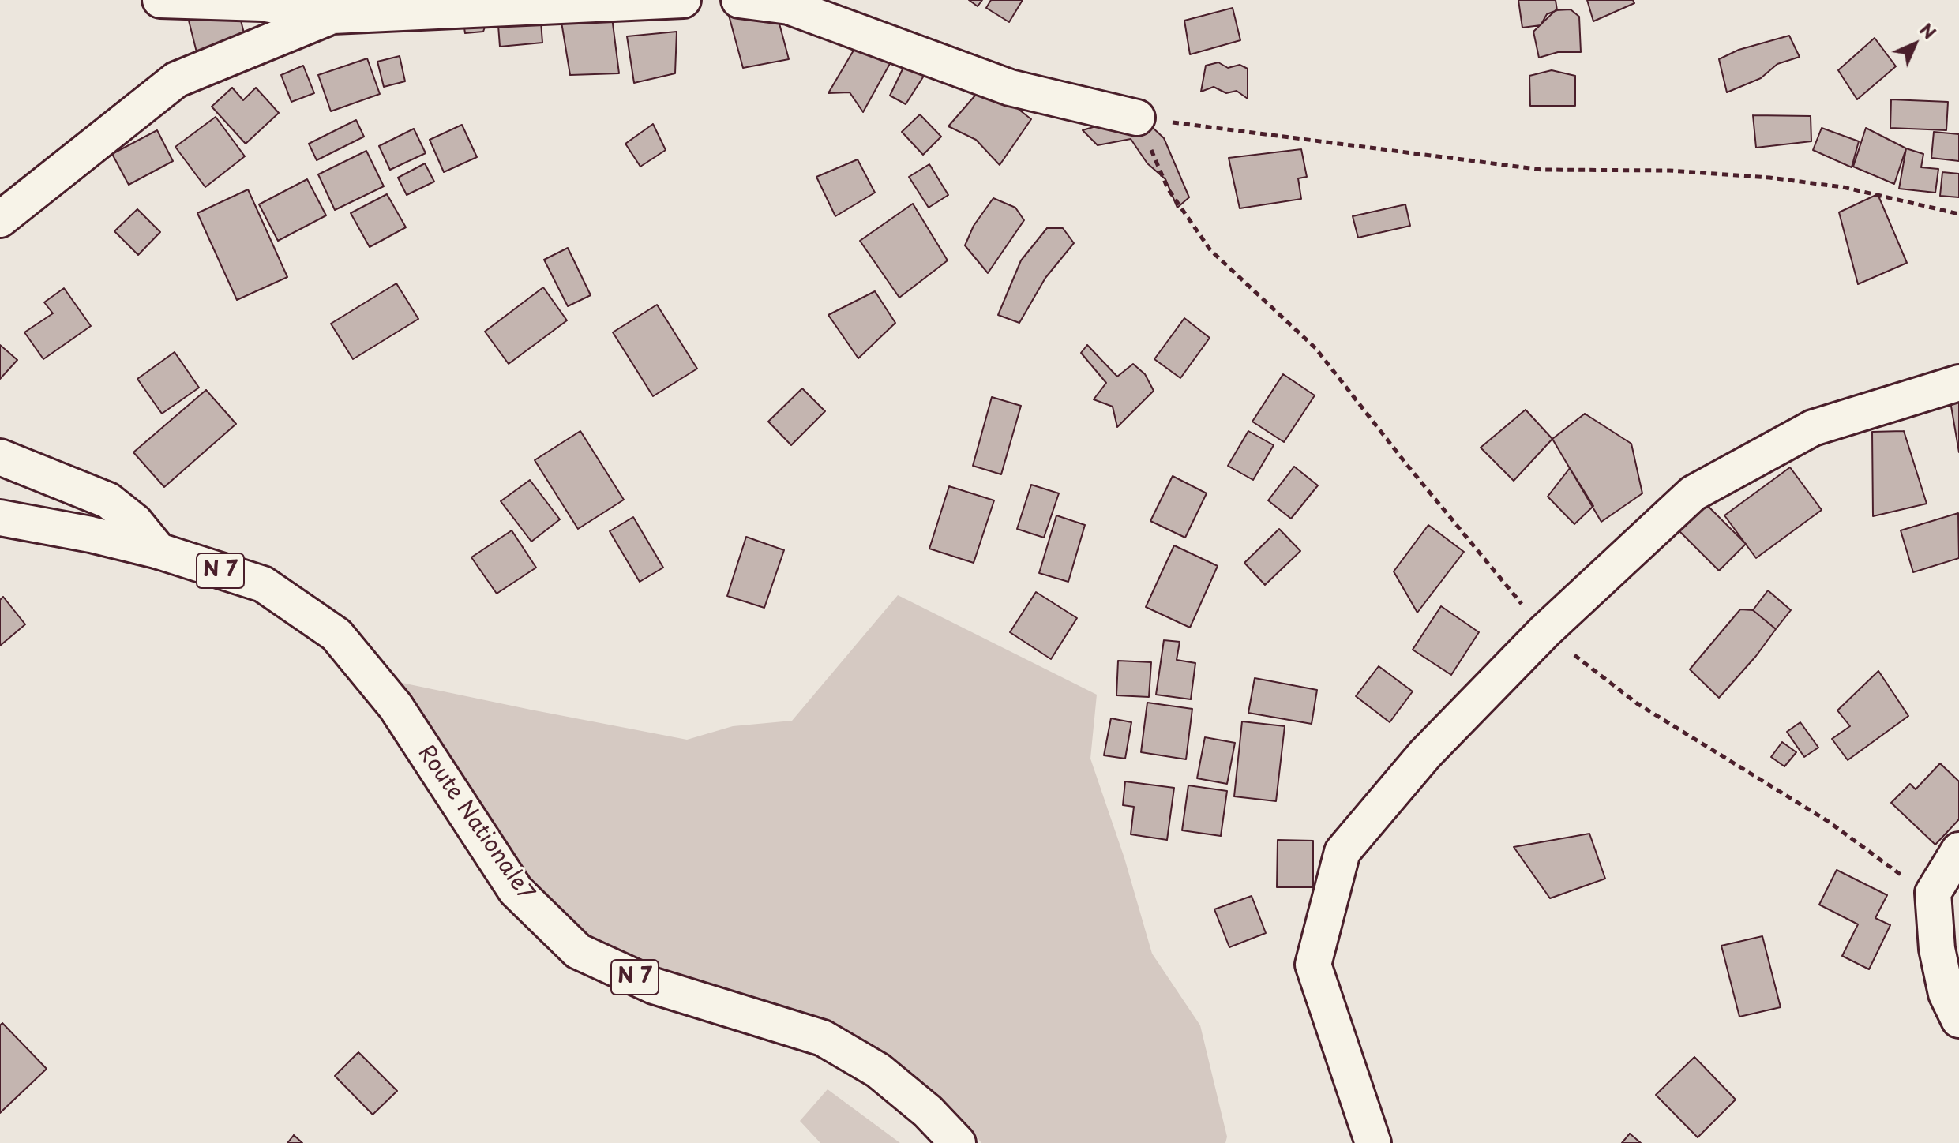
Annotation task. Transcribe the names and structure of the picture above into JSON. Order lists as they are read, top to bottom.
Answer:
{
  "streets": {
    "street": ["N 7", "Route Nationale7"]
  },
  "crossings": [
    ["N 7", "Route Nationale7"]
  ],
  "north": "top right"
}
